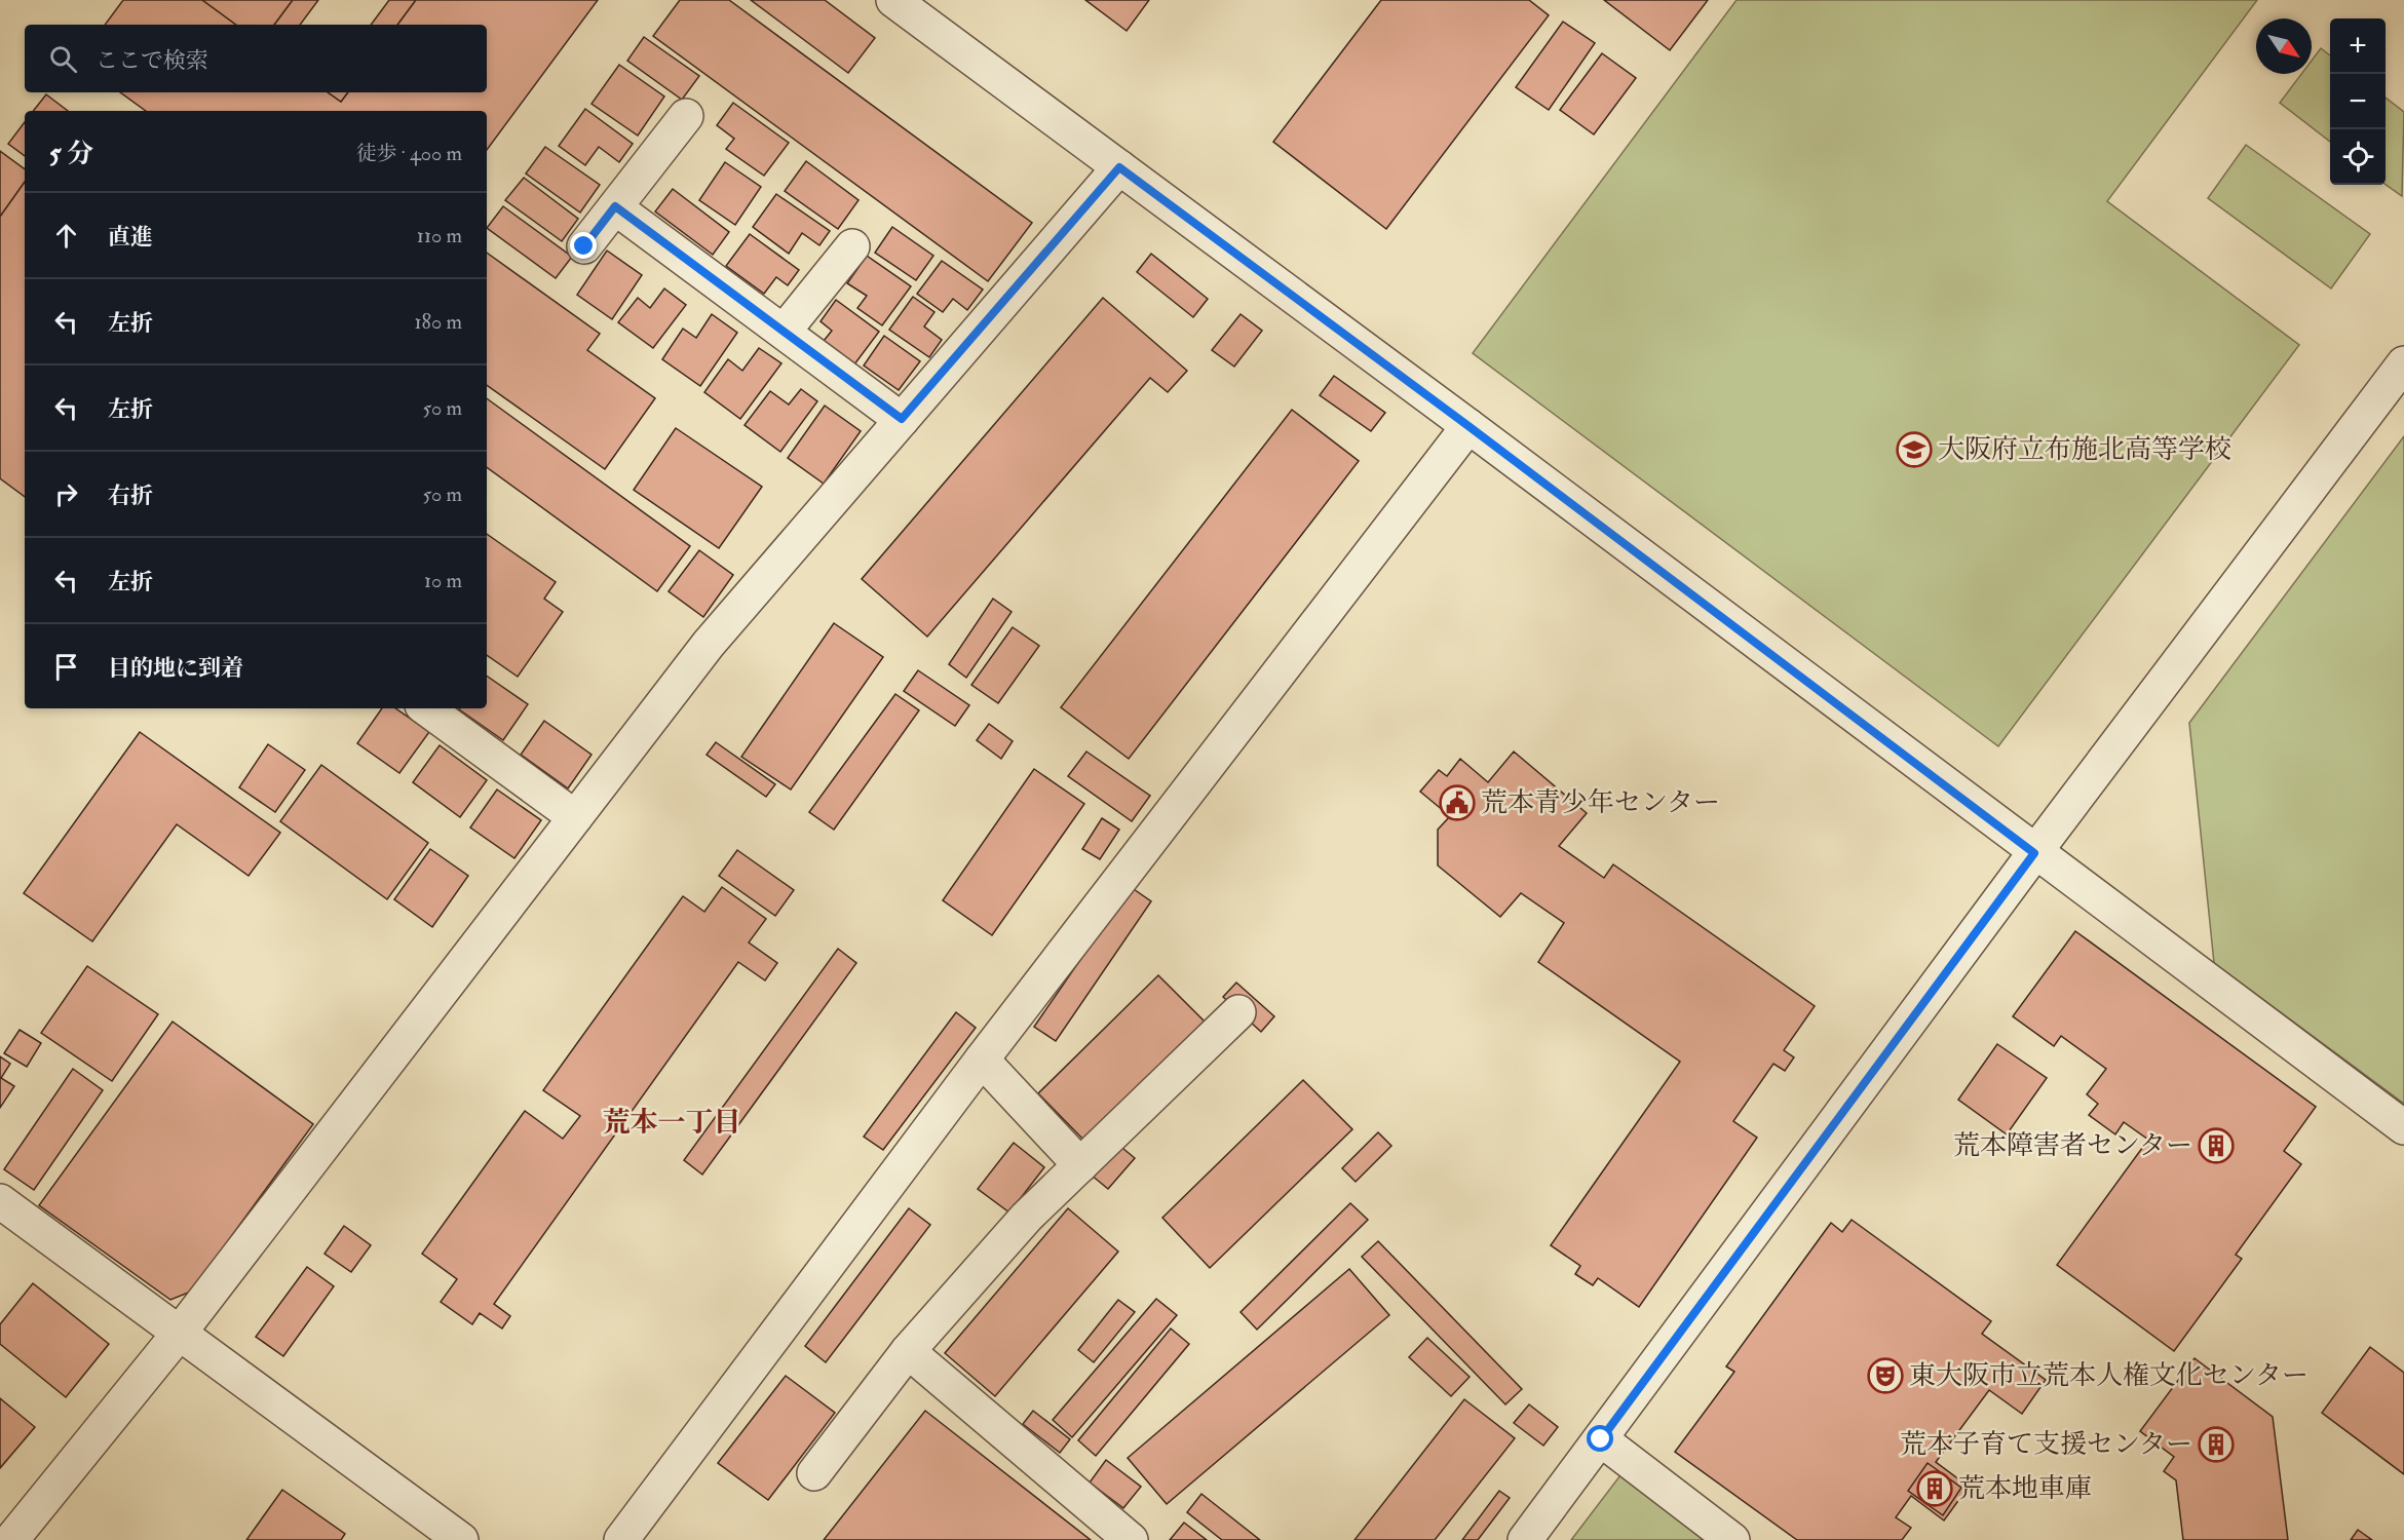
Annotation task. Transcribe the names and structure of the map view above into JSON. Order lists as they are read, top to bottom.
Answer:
{
  "districts": ["荒本一丁目"],
  "places": {
    "school or university": ["大阪府立布施北高等学校"],
    "public building": ["荒本青少年センター"],
    "building": ["荒本障害者センター", "荒本子育て支援センター", "荒本地車庫"],
    "theatre": ["東大阪市立荒本人権文化センター"]
  },
  "north": "bottom right",
  "page": {
    "map_buttons": ["+", "−"],
    "search": "ここで検索",
    "heading": ["5 分", "徒歩 · 400 m"],
    "list": [
      ["直進", "110 m"],
      ["左折", "180 m"],
      ["左折", "50 m"],
      ["右折", "50 m"],
      ["左折", "10 m"],
      "目的地に到着"
    ]
  }
}
